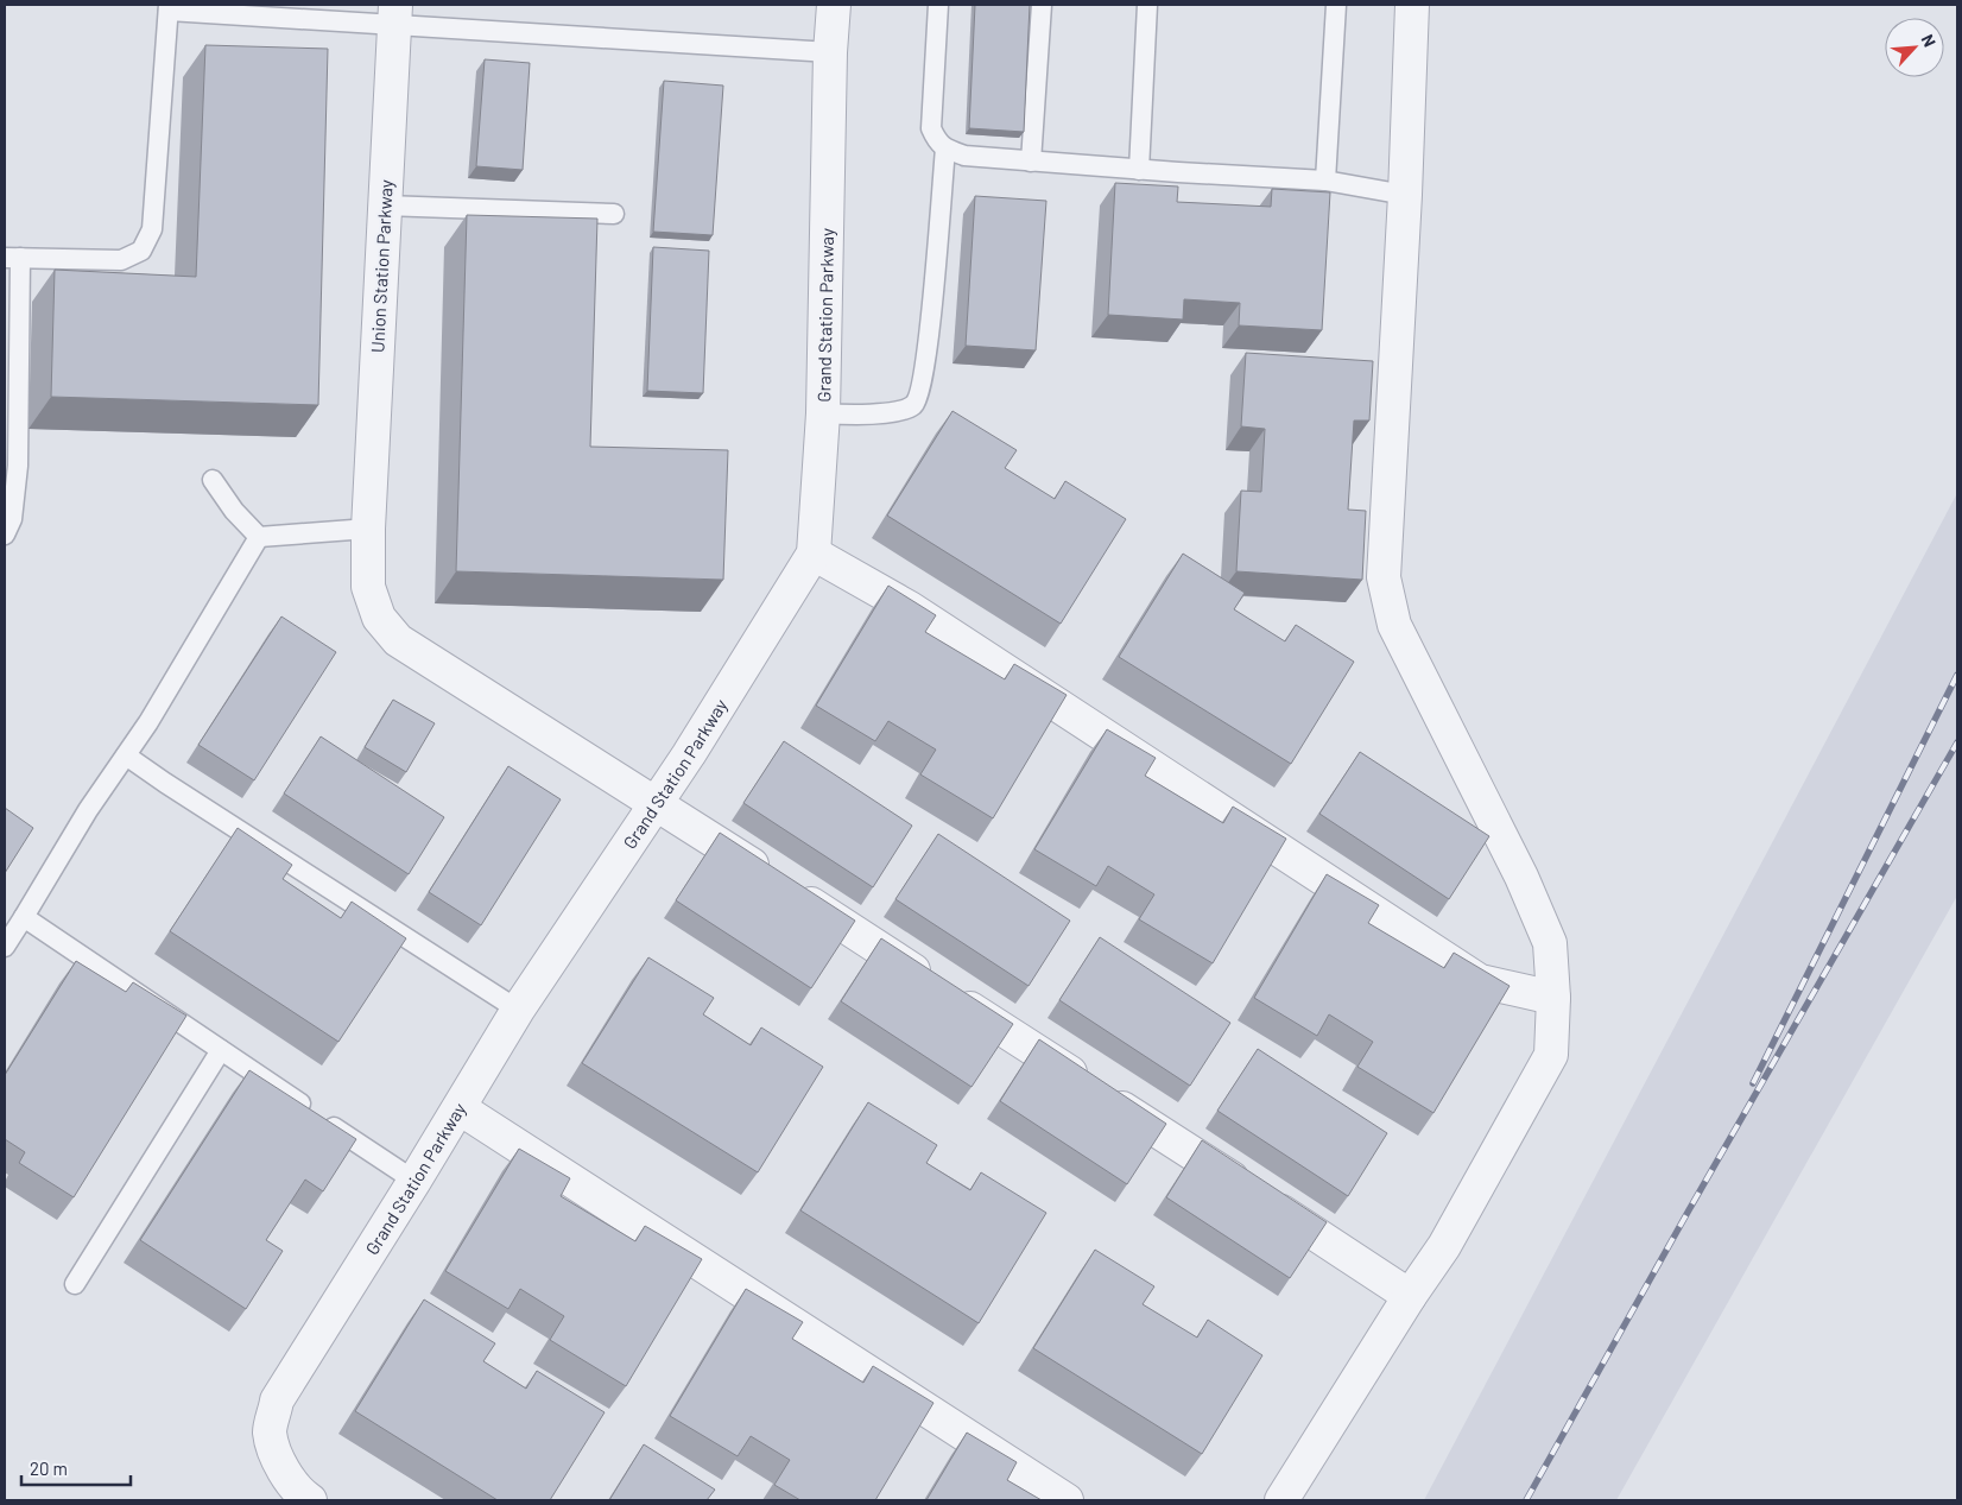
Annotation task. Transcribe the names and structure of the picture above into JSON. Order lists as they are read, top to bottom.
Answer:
{
  "streets": {
    "street": ["Union Station Parkway", "Grand Station Parkway"]
  },
  "crossings": [
    ["Union Station Parkway", "Grand Station Parkway"]
  ],
  "scale_bar": "20 m",
  "north": "top right"
}
